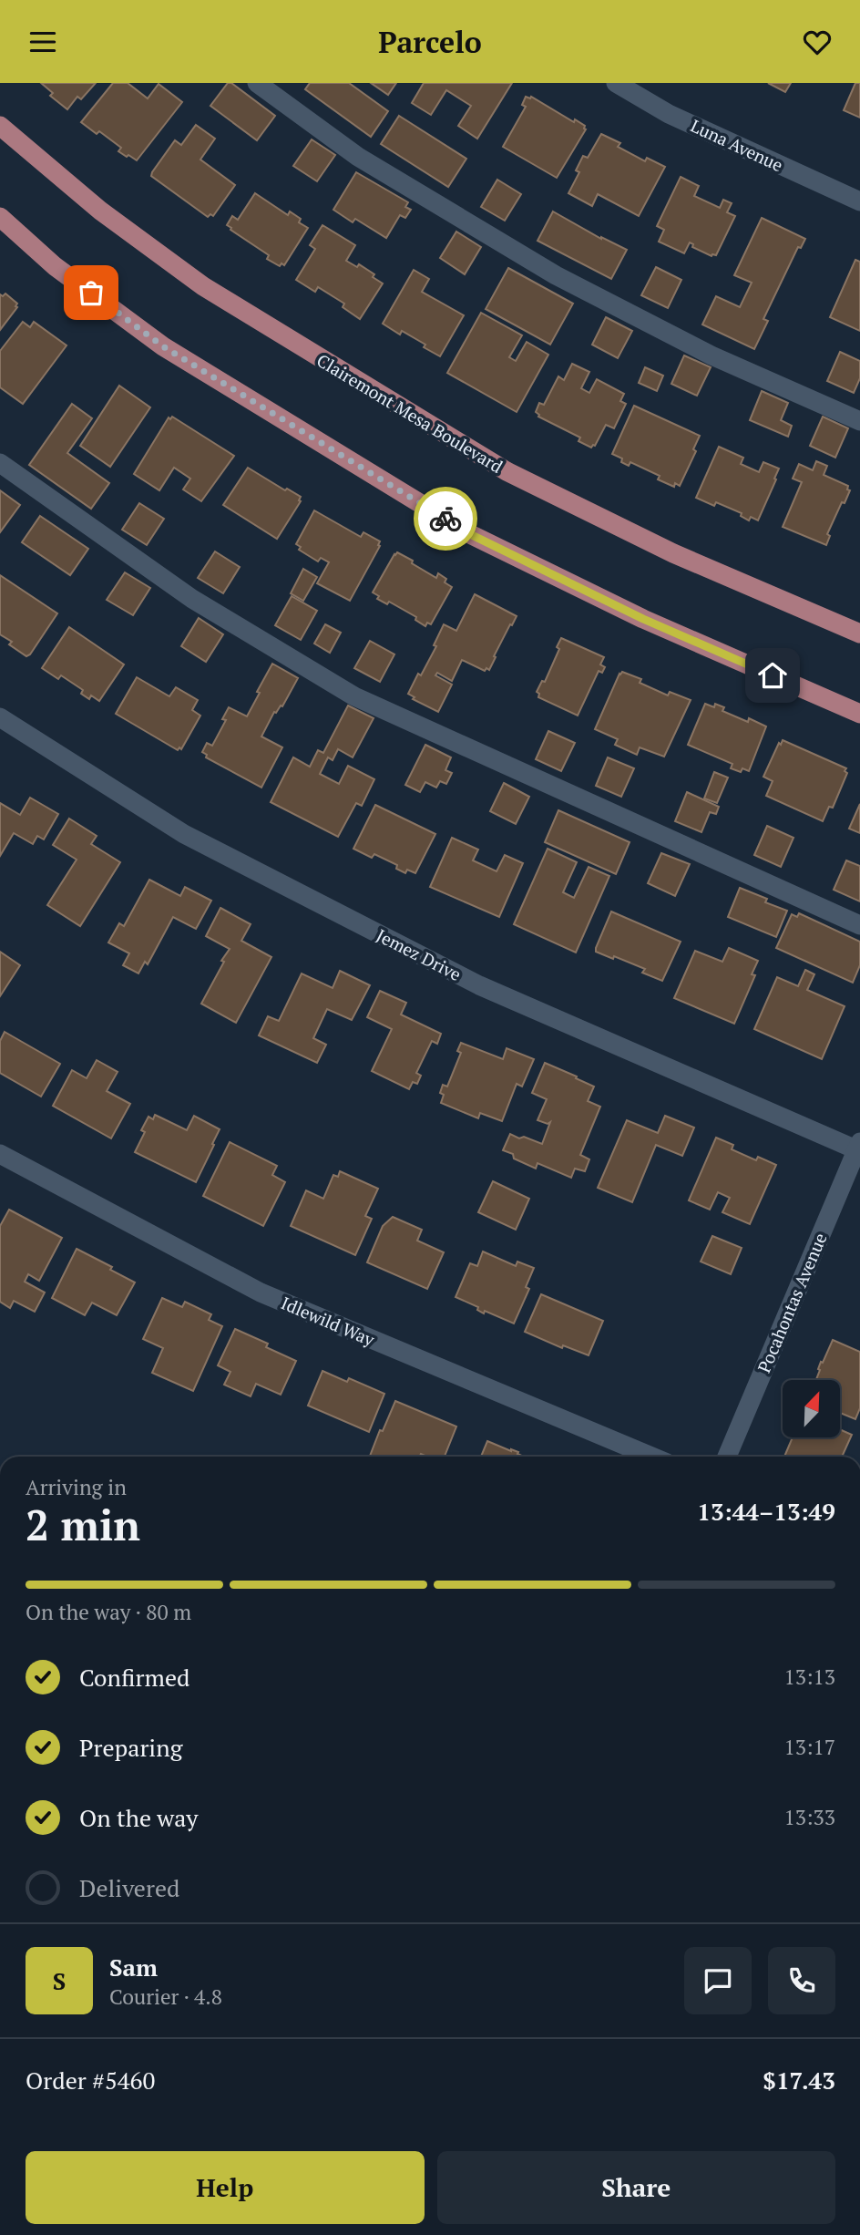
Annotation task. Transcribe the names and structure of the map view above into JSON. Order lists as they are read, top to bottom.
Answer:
{
  "streets": {
    "main road": ["Clairemont Mesa Boulevard"],
    "street": [
      "Luna Avenue",
      "Jemez Drive",
      "Pocahontas Avenue",
      "Idlewild Way"
    ]
  },
  "crossings": [
    ["Jemez Drive", "Pocahontas Avenue"]
  ],
  "north": "top right",
  "page": {
    "header": "Parcelo",
    "heading": ["2 min", "Arriving in", "13:44–13:49"],
    "panel": [
      "Sam",
      "Courier · 4.8",
      "Order #5460",
      "$17.43"
    ],
    "bar": "On the way · 80 m",
    "list": [
      ["Confirmed", "13:13"],
      ["Preparing", "13:17"],
      ["On the way", "13:33"],
      "Delivered"
    ],
    "round": "S",
    "buttons": ["Help", "Share"]
  }
}
